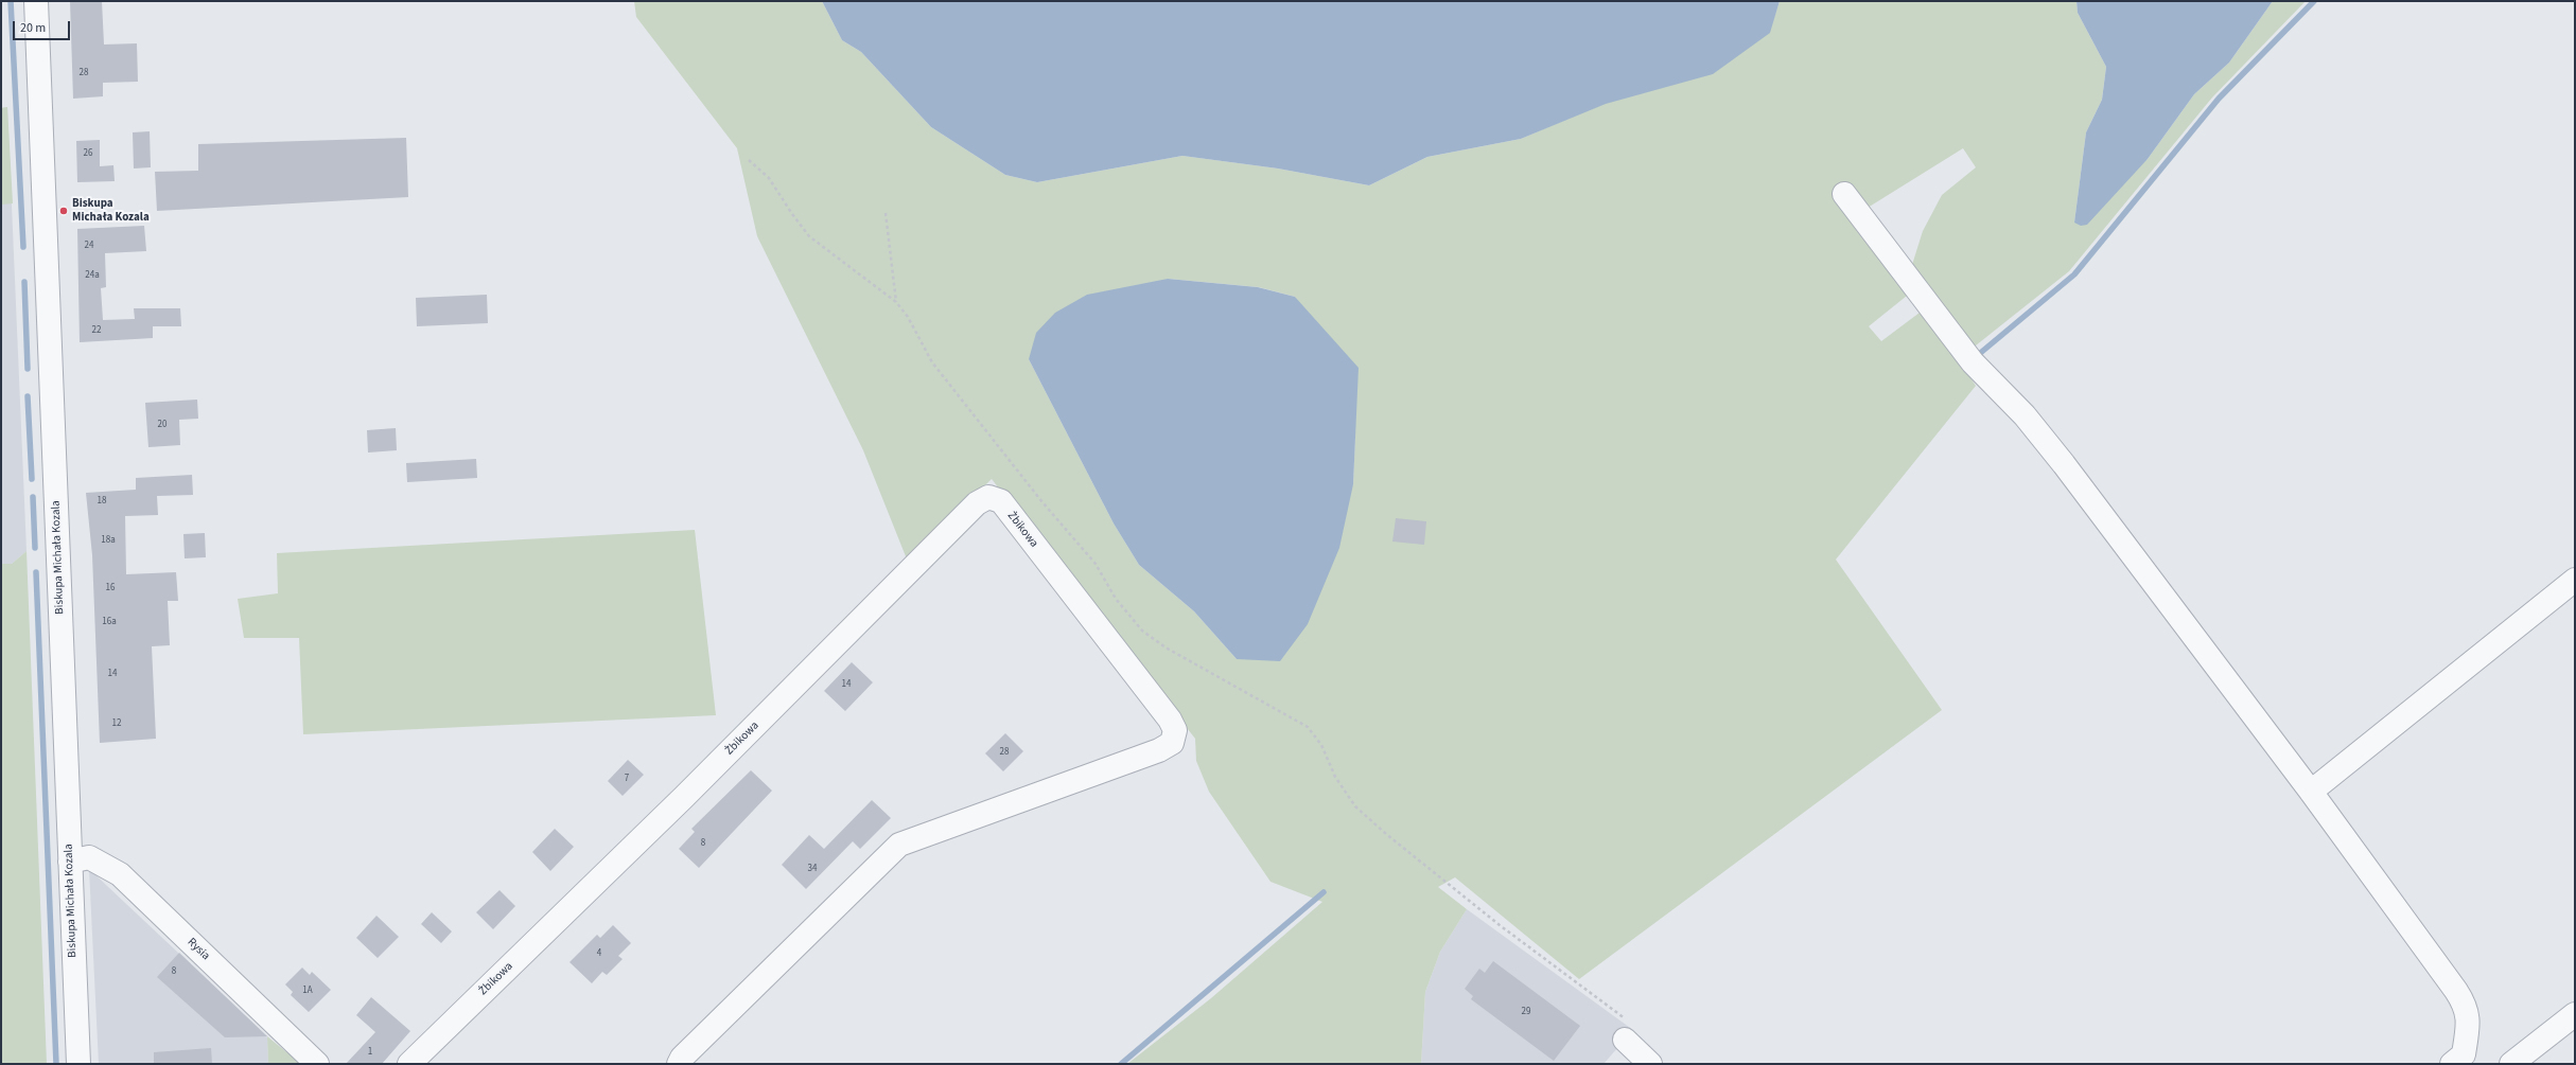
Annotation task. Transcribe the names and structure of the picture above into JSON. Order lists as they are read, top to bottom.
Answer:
{
  "streets": {
    "street": ["Żbikowa", "Biskupa Michała Kozala", "Rysia"]
  },
  "crossings": [
    ["Biskupa Michała Kozala", "Rysia"]
  ],
  "places": ["Biskupa Michała Kozala"],
  "house_numbers": [
    "28",
    "26",
    "24",
    "24a",
    "22",
    "20",
    "18",
    "18a",
    "16",
    "16a",
    "14",
    "14",
    "12",
    "28",
    "7",
    "8",
    "34",
    "4",
    "8",
    "1A",
    "29",
    "1"
  ],
  "scale_bar": "20 m"
}
